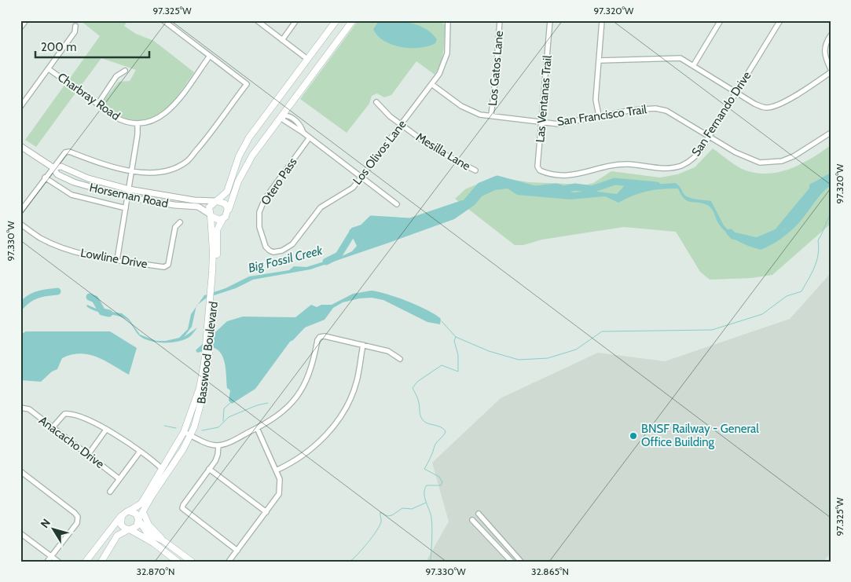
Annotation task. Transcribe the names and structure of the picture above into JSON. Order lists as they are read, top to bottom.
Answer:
{
  "streets": {
    "main road": ["Basswood Boulevard"],
    "street": [
      "Los Gatos Lane",
      "Charbray Road",
      "Las Ventanas Trail",
      "San Fernando Drive",
      "San Francisco Trail",
      "Mesilla Lane",
      "Los Olivos Lane",
      "Otero Pass",
      "Horseman Road",
      "Lowline Drive",
      "Anacacho Drive"
    ]
  },
  "crossings": [
    ["Los Gatos Lane", "San Francisco Trail"],
    ["Las Ventanas Trail", "San Fernando Drive"],
    ["Las Ventanas Trail", "San Francisco Trail"],
    ["San Fernando Drive", "San Francisco Trail"],
    ["San Francisco Trail", "Los Olivos Lane"],
    ["Mesilla Lane", "Los Olivos Lane"],
    ["Los Olivos Lane", "Otero Pass"],
    ["Horseman Road", "Basswood Boulevard"]
  ],
  "water": ["Big Fossil Creek"],
  "places": ["BNSF Railway - General Office Building"],
  "scale_bar": "200 m",
  "north": "top left",
  "coordinates": [
    "97.325°W",
    "97.320°W",
    "97.330°W",
    "32.870°N",
    "32.865°N"
  ]
}
